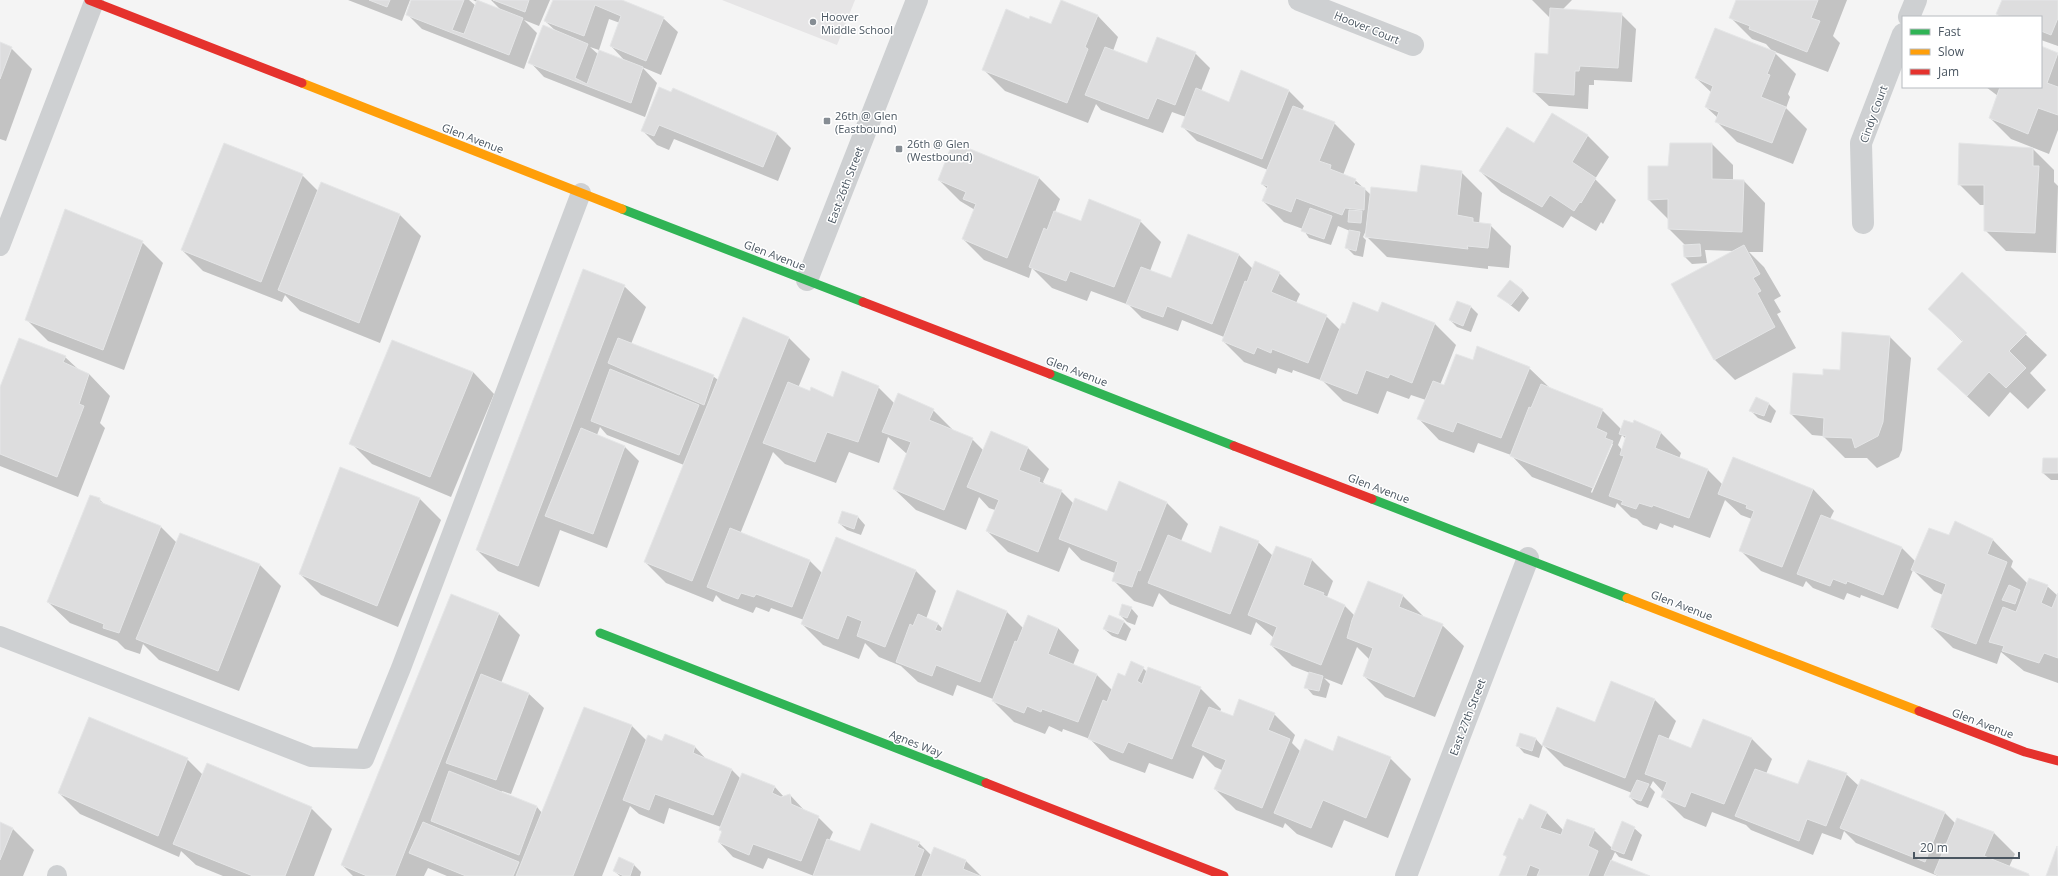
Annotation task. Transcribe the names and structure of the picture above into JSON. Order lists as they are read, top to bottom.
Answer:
{
  "streets": {
    "street": [
      "Hoover Court",
      "Cindy Court",
      "Glen Avenue",
      "East 26th Street",
      "East 27th Street",
      "Agnes Way"
    ]
  },
  "crossings": [
    ["Glen Avenue", "East 26th Street"],
    ["Glen Avenue", "East 27th Street"]
  ],
  "places": {
    "other": ["Hoover Middle School"],
    "transit": ["26th @ Glen (Eastbound)", "26th @ Glen (Westbound)"]
  },
  "legend": ["Fast", "Slow", "Jam"],
  "scale_bar": "20 m"
}
